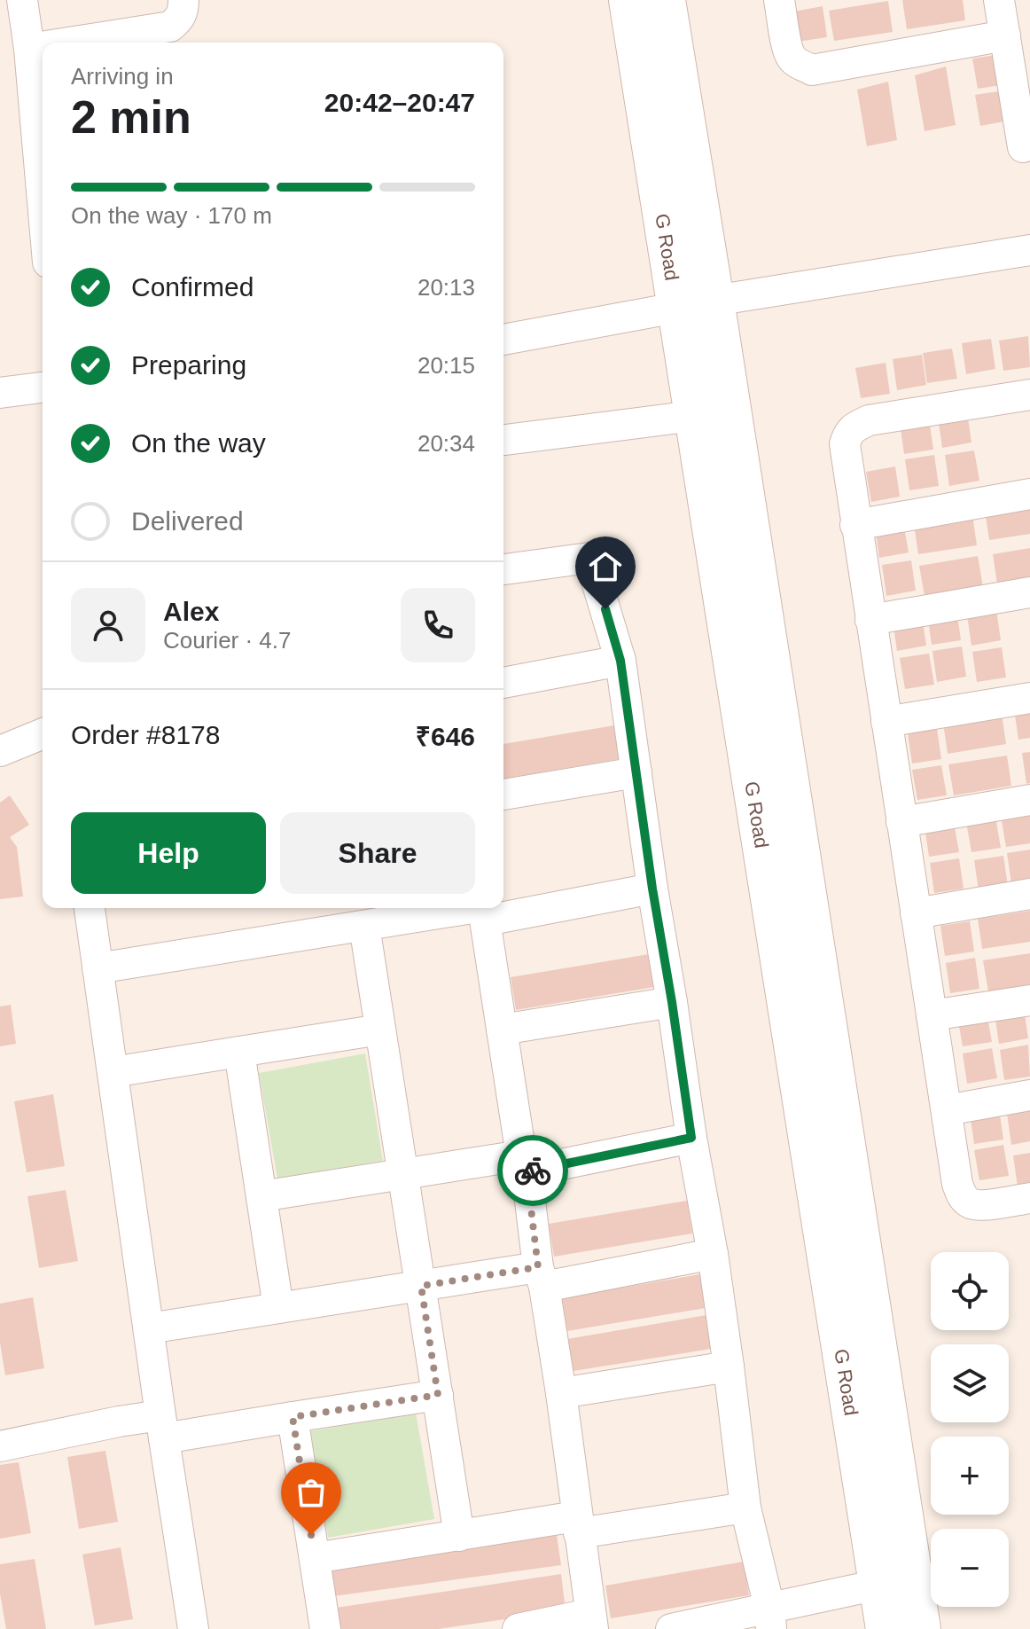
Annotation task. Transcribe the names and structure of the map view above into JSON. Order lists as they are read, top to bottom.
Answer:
{
  "streets": {
    "street": ["G Road"]
  },
  "page": {
    "heading": ["2 min", "Arriving in", "20:42–20:47"],
    "panel": [
      "Alex",
      "Courier · 4.7",
      "Order #8178",
      "₹646"
    ],
    "bar": "On the way · 170 m",
    "list": [
      ["Confirmed", "20:13"],
      ["Preparing", "20:15"],
      ["On the way", "20:34"],
      "Delivered"
    ],
    "buttons": ["Help", "Share"],
    "map_buttons": ["+", "−"]
  }
}
